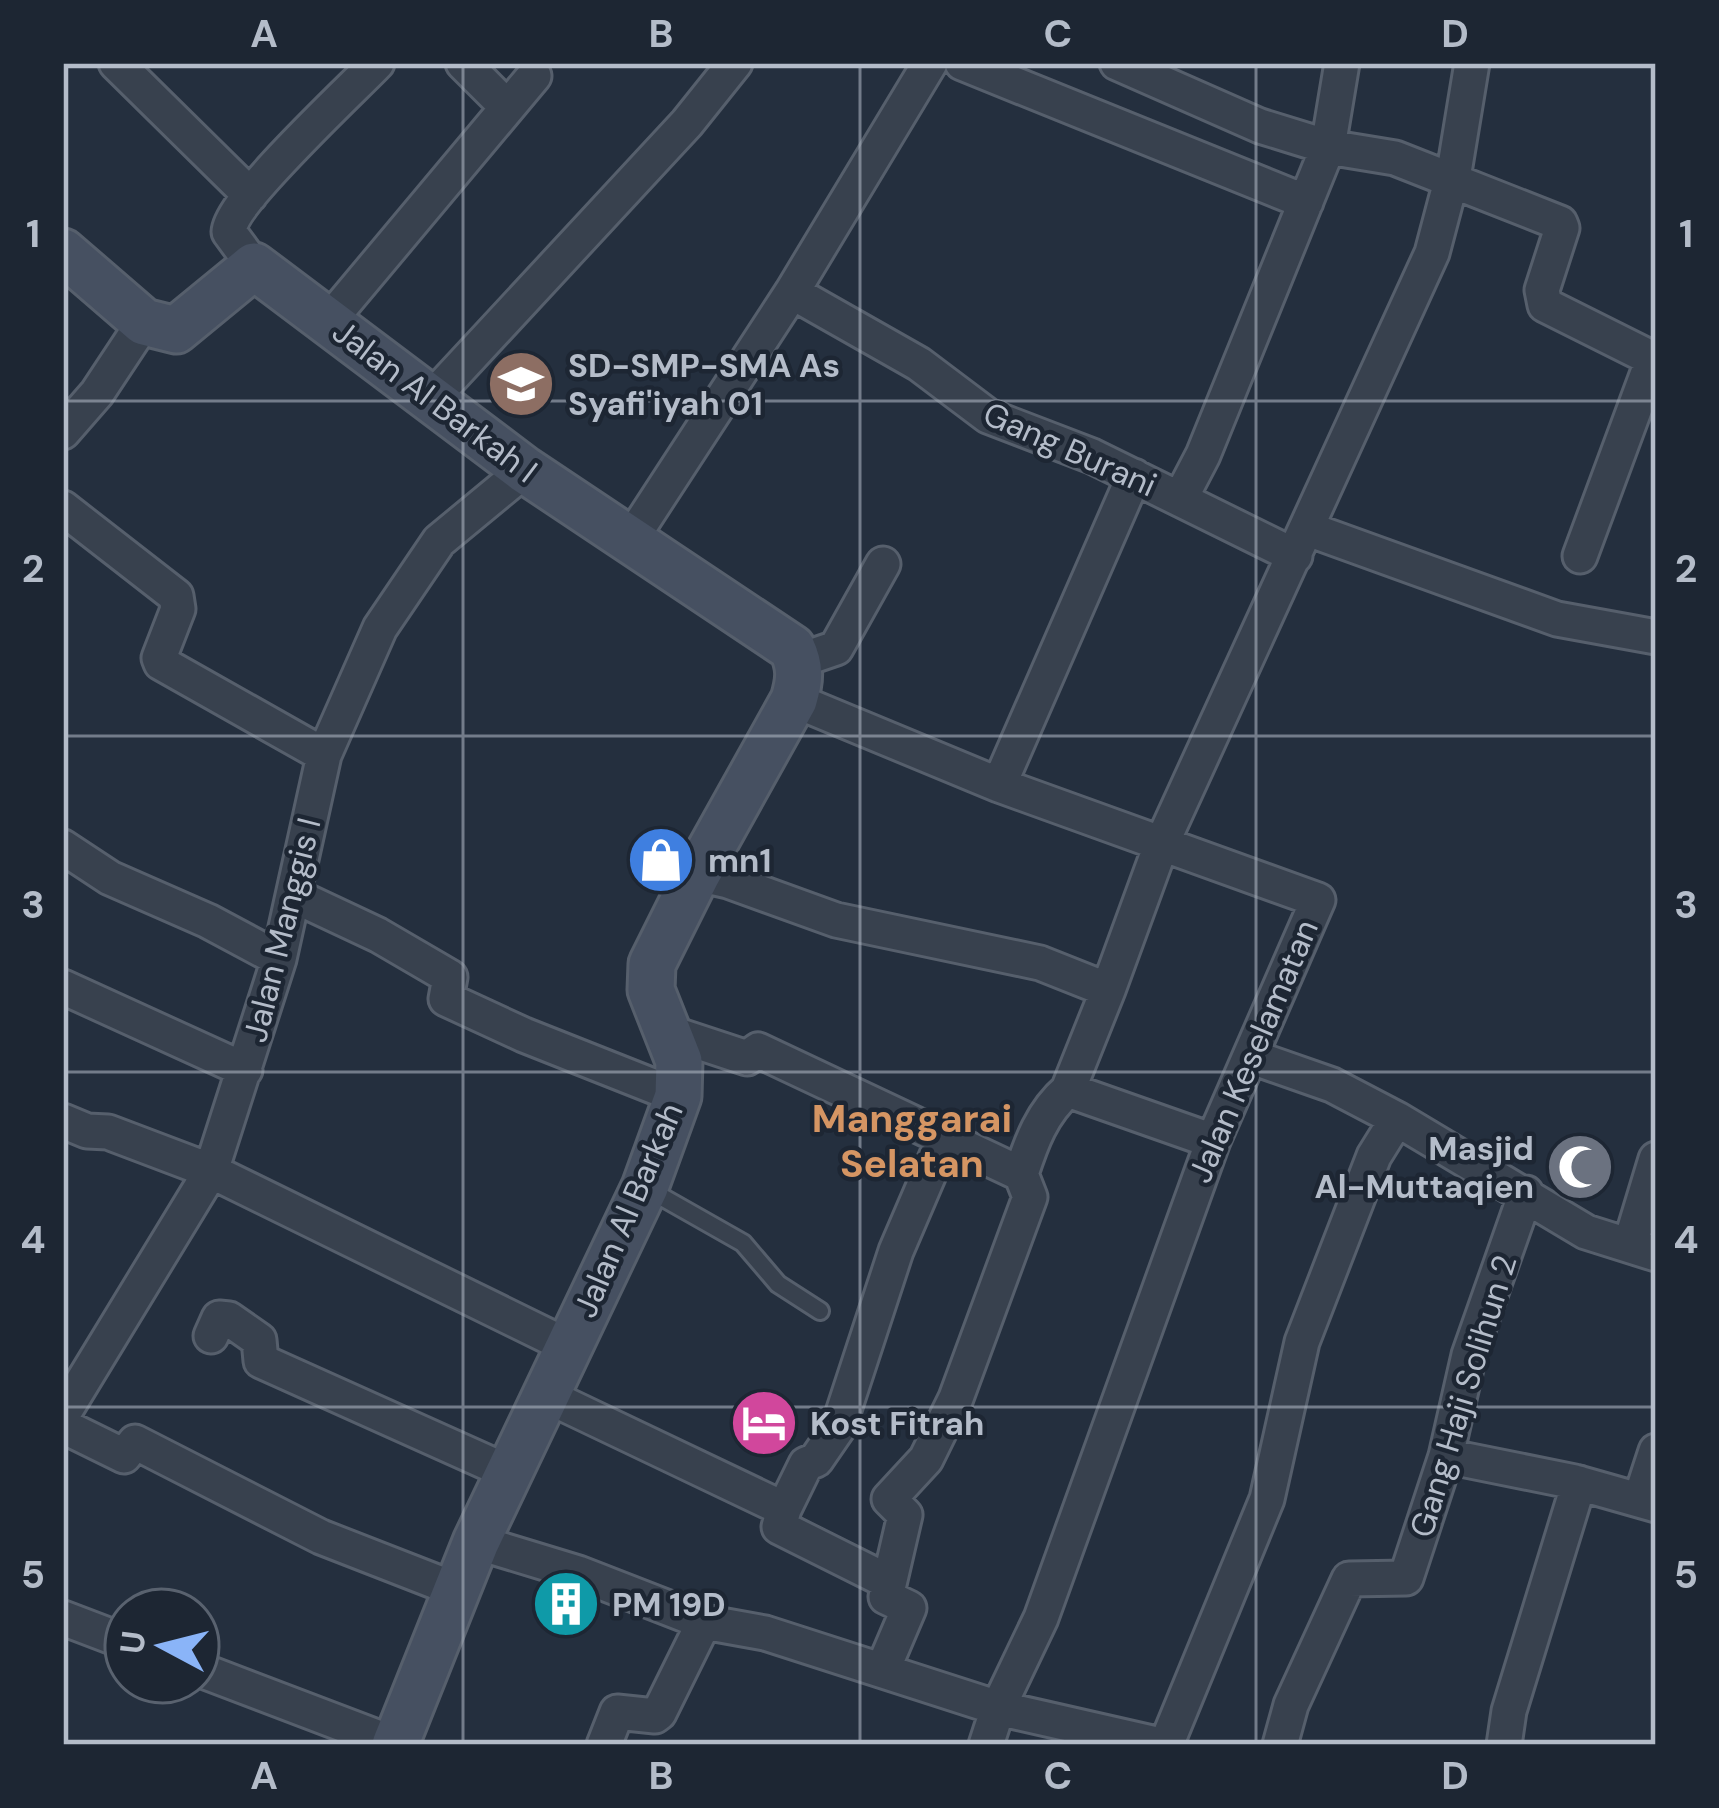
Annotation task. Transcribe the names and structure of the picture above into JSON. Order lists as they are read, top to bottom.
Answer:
{
  "streets": {
    "street": [
      "Jalan Al Barkah I",
      "Gang Burani",
      "Jalan Manggis I",
      "Jalan Keselamatan",
      "Jalan Al Barkah",
      "Gang Haji Solihun 2"
    ]
  },
  "crossings": [
    ["Jalan Al Barkah I", "Jalan Manggis I"],
    ["Jalan Al Barkah I", "Jalan Al Barkah"]
  ],
  "districts": ["Manggarai Selatan"],
  "places": {
    "school or university": ["SD-SMP-SMA As Syafi'iyah 01"],
    "shop": ["mn1"],
    "mosque": ["Masjid Al-Muttaqien"],
    "hotel": ["Kost Fitrah"],
    "building": ["PM 19D"]
  },
  "north": "left",
  "grid": {
    "columns": [
      "A",
      "B",
      "C",
      "D"
    ],
    "rows": [
      "1",
      "2",
      "3",
      "4",
      "5"
    ]
  }
}
